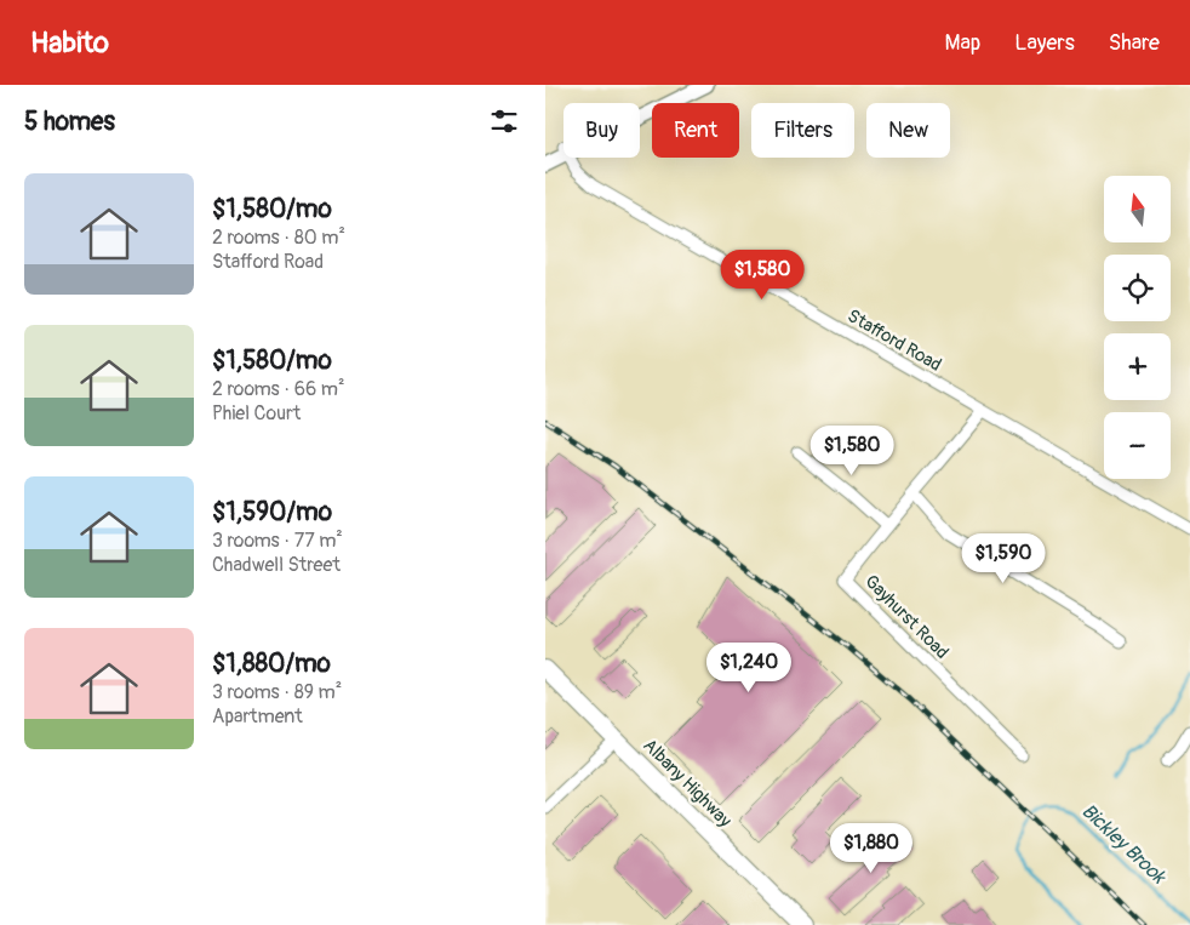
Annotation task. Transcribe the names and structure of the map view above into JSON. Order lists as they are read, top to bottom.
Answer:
{
  "streets": {
    "highway": ["Albany Highway"],
    "street": ["Stafford Road", "Gayhurst Road"]
  },
  "crossings": [
    ["Stafford Road", "Gayhurst Road"]
  ],
  "water": ["Bickley Brook"],
  "north": "top",
  "page": {
    "header": "Habito",
    "nav": ["Map", "Layers", "Share"],
    "heading": "5 homes",
    "chip": [
      "Buy",
      "Rent",
      "Filters",
      "New"
    ],
    "list": [
      {
        "name": "$1,580/mo",
        "note": "2 rooms · 80 m² · Stafford Road"
      },
      {
        "name": "$1,580/mo",
        "note": "2 rooms · 66 m² · Phiel Court"
      },
      {
        "name": "$1,590/mo",
        "note": "3 rooms · 77 m² · Chadwell Street"
      },
      {
        "name": "$1,880/mo",
        "note": "3 rooms · 89 m² · Apartment"
      }
    ],
    "map_buttons": ["+", "−"],
    "price": [
      "$1,580",
      "$1,580",
      "$1,590",
      "$1,240",
      "$1,880"
    ]
  }
}
